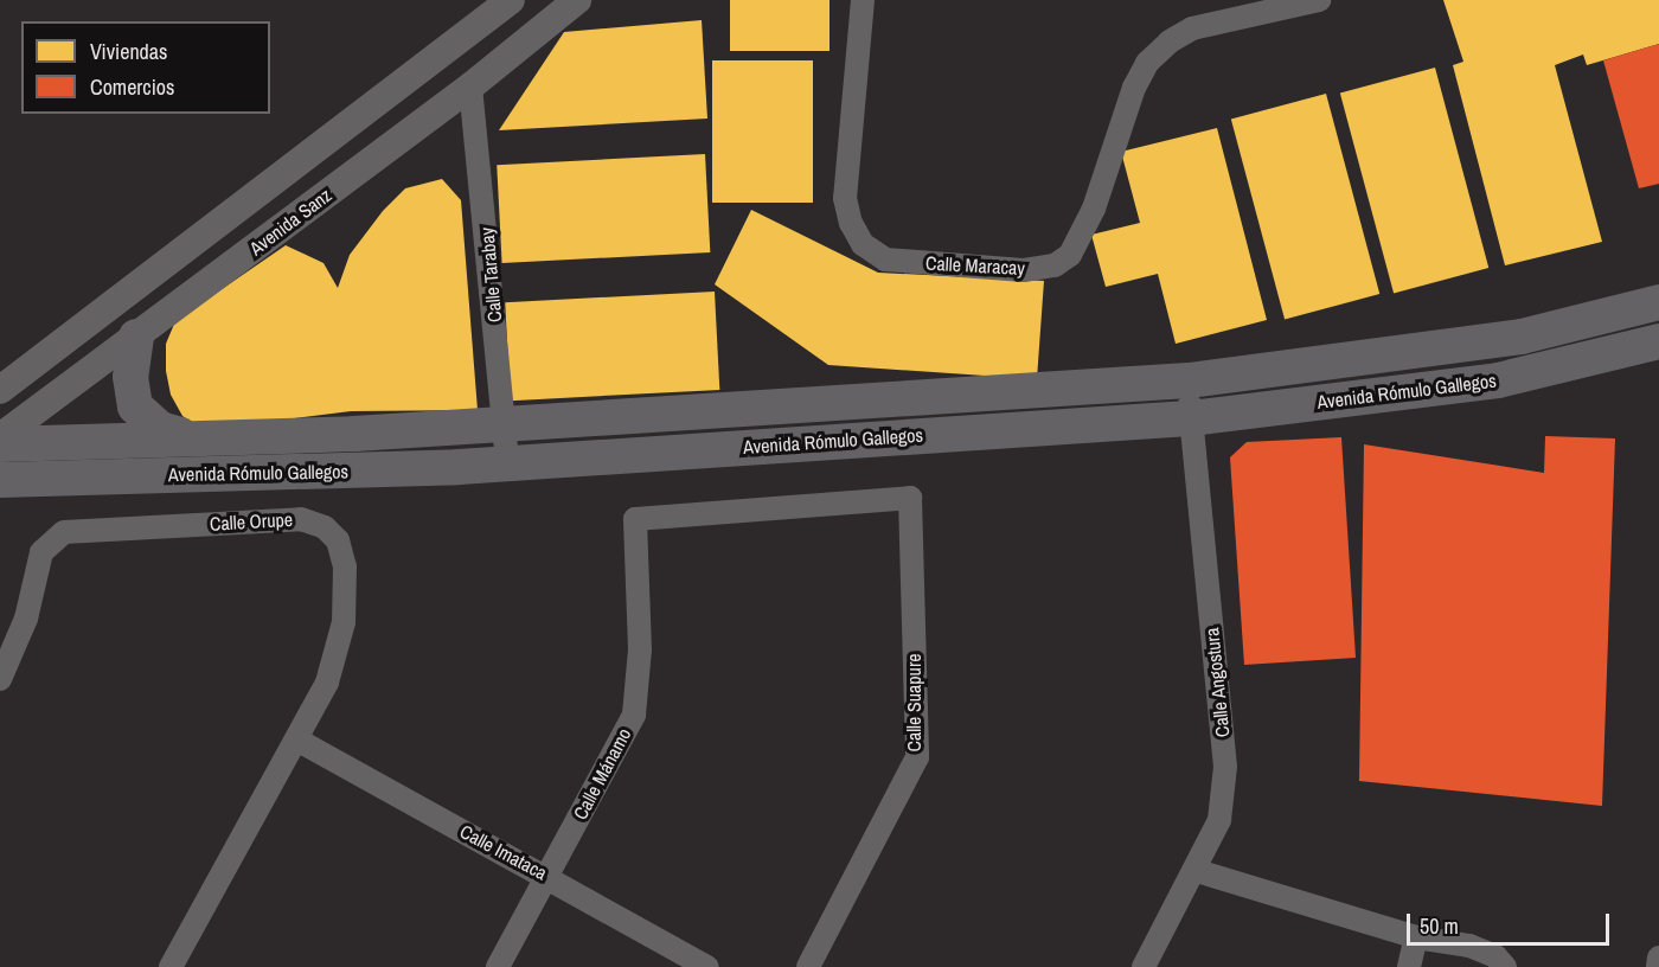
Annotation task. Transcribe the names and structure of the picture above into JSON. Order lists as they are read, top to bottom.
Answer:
{
  "streets": {
    "main road": ["Avenida Rómulo Gallegos"],
    "street": [
      "Avenida Sanz",
      "Calle Maracay",
      "Calle Tarabay",
      "Calle Orupe",
      "Calle Angostura",
      "Calle Suapure",
      "Calle Mánamo",
      "Calle Imataca"
    ]
  },
  "crossings": [
    ["Avenida Sanz", "Calle Tarabay"],
    ["Calle Tarabay", "Avenida Rómulo Gallegos"],
    ["Avenida Rómulo Gallegos", "Calle Angostura"],
    ["Calle Orupe", "Calle Imataca"],
    ["Calle Suapure", "Calle Mánamo"],
    ["Calle Mánamo", "Calle Imataca"]
  ],
  "legend": ["Viviendas", "Comercios"],
  "scale_bar": "50 m"
}
